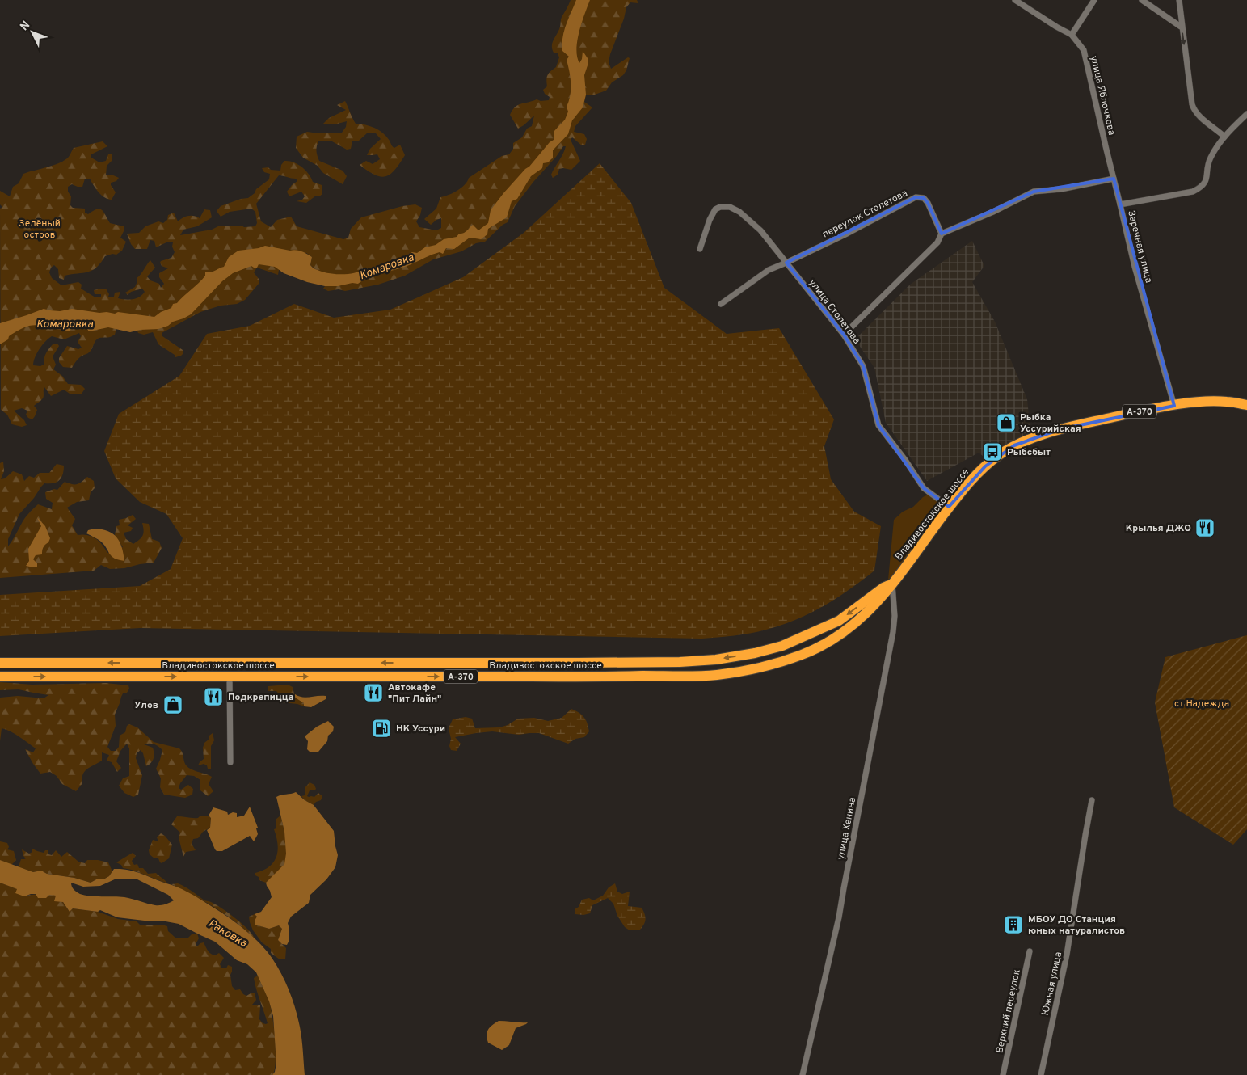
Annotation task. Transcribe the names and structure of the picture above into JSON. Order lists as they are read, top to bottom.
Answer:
{
  "streets": {
    "highway": ["А-370", "Владивостокское шоссе"],
    "street": [
      "улица Яблочкова",
      "переулок Столетова",
      "Заречная улица",
      "улица Столетова",
      "улица Хенина",
      "Южная улица",
      "Верхний переулок"
    ]
  },
  "crossings": [
    ["улица Яблочкова", "Заречная улица"],
    ["переулок Столетова", "улица Столетова"],
    ["Заречная улица", "Владивостокское шоссе"],
    ["улица Столетова", "Владивостокское шоссе"],
    ["Владивостокское шоссе", "улица Хенина"]
  ],
  "water": ["Комаровка", "Раковка"],
  "parks": ["Зелёный остров", "ст Надежда"],
  "places": {
    "shop": ["Рыбка Уссурийская", "Улов"],
    "bus stop": ["Рыбсбыт"],
    "restaurant": ["Крылья ДЖО", "Автокафе \"Пит Лайн\"", "Подкрепицца"],
    "fuel station": ["НК Уссури"],
    "building": ["МБОУ ДО Станция юных натуралистов"]
  },
  "north": "top left"
}
